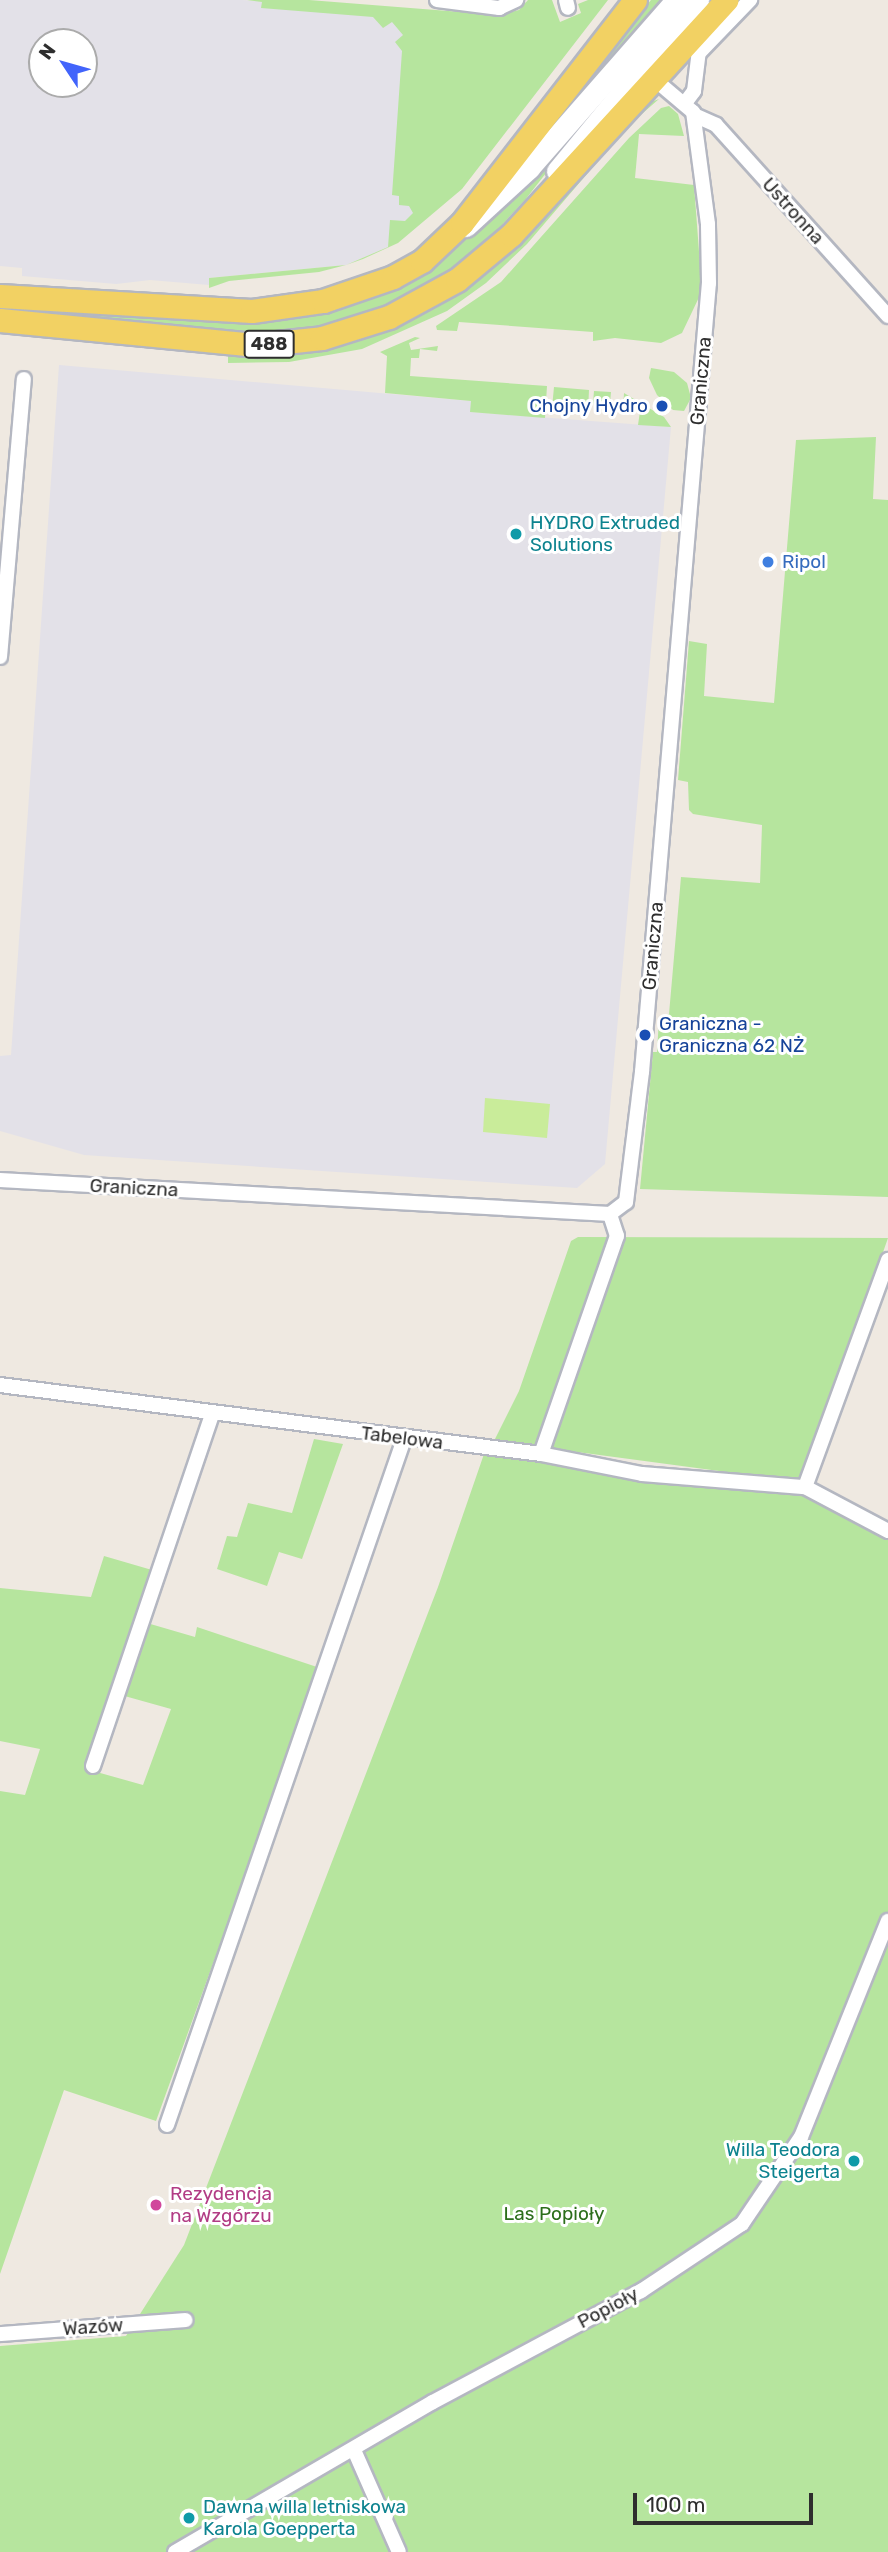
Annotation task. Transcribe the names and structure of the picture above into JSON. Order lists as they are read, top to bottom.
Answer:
{
  "streets": {
    "main road": ["488"],
    "street": [
      "Ustronna",
      "Graniczna",
      "Tabelowa",
      "Popioły",
      "Wazów"
    ]
  },
  "crossings": [
    ["Ustronna", "Graniczna"]
  ],
  "parks": ["Las Popioły"],
  "places": [
    "Chojny Hydro",
    "HYDRO Extruded Solutions",
    "Ripol",
    "Graniczna - Graniczna 62 NŻ",
    "Willa Teodora Steigerta",
    "Rezydencja na Wzgórzu",
    "Dawna willa letniskowa Karola Goepperta"
  ],
  "scale_bar": "100 m",
  "north": "top left"
}
